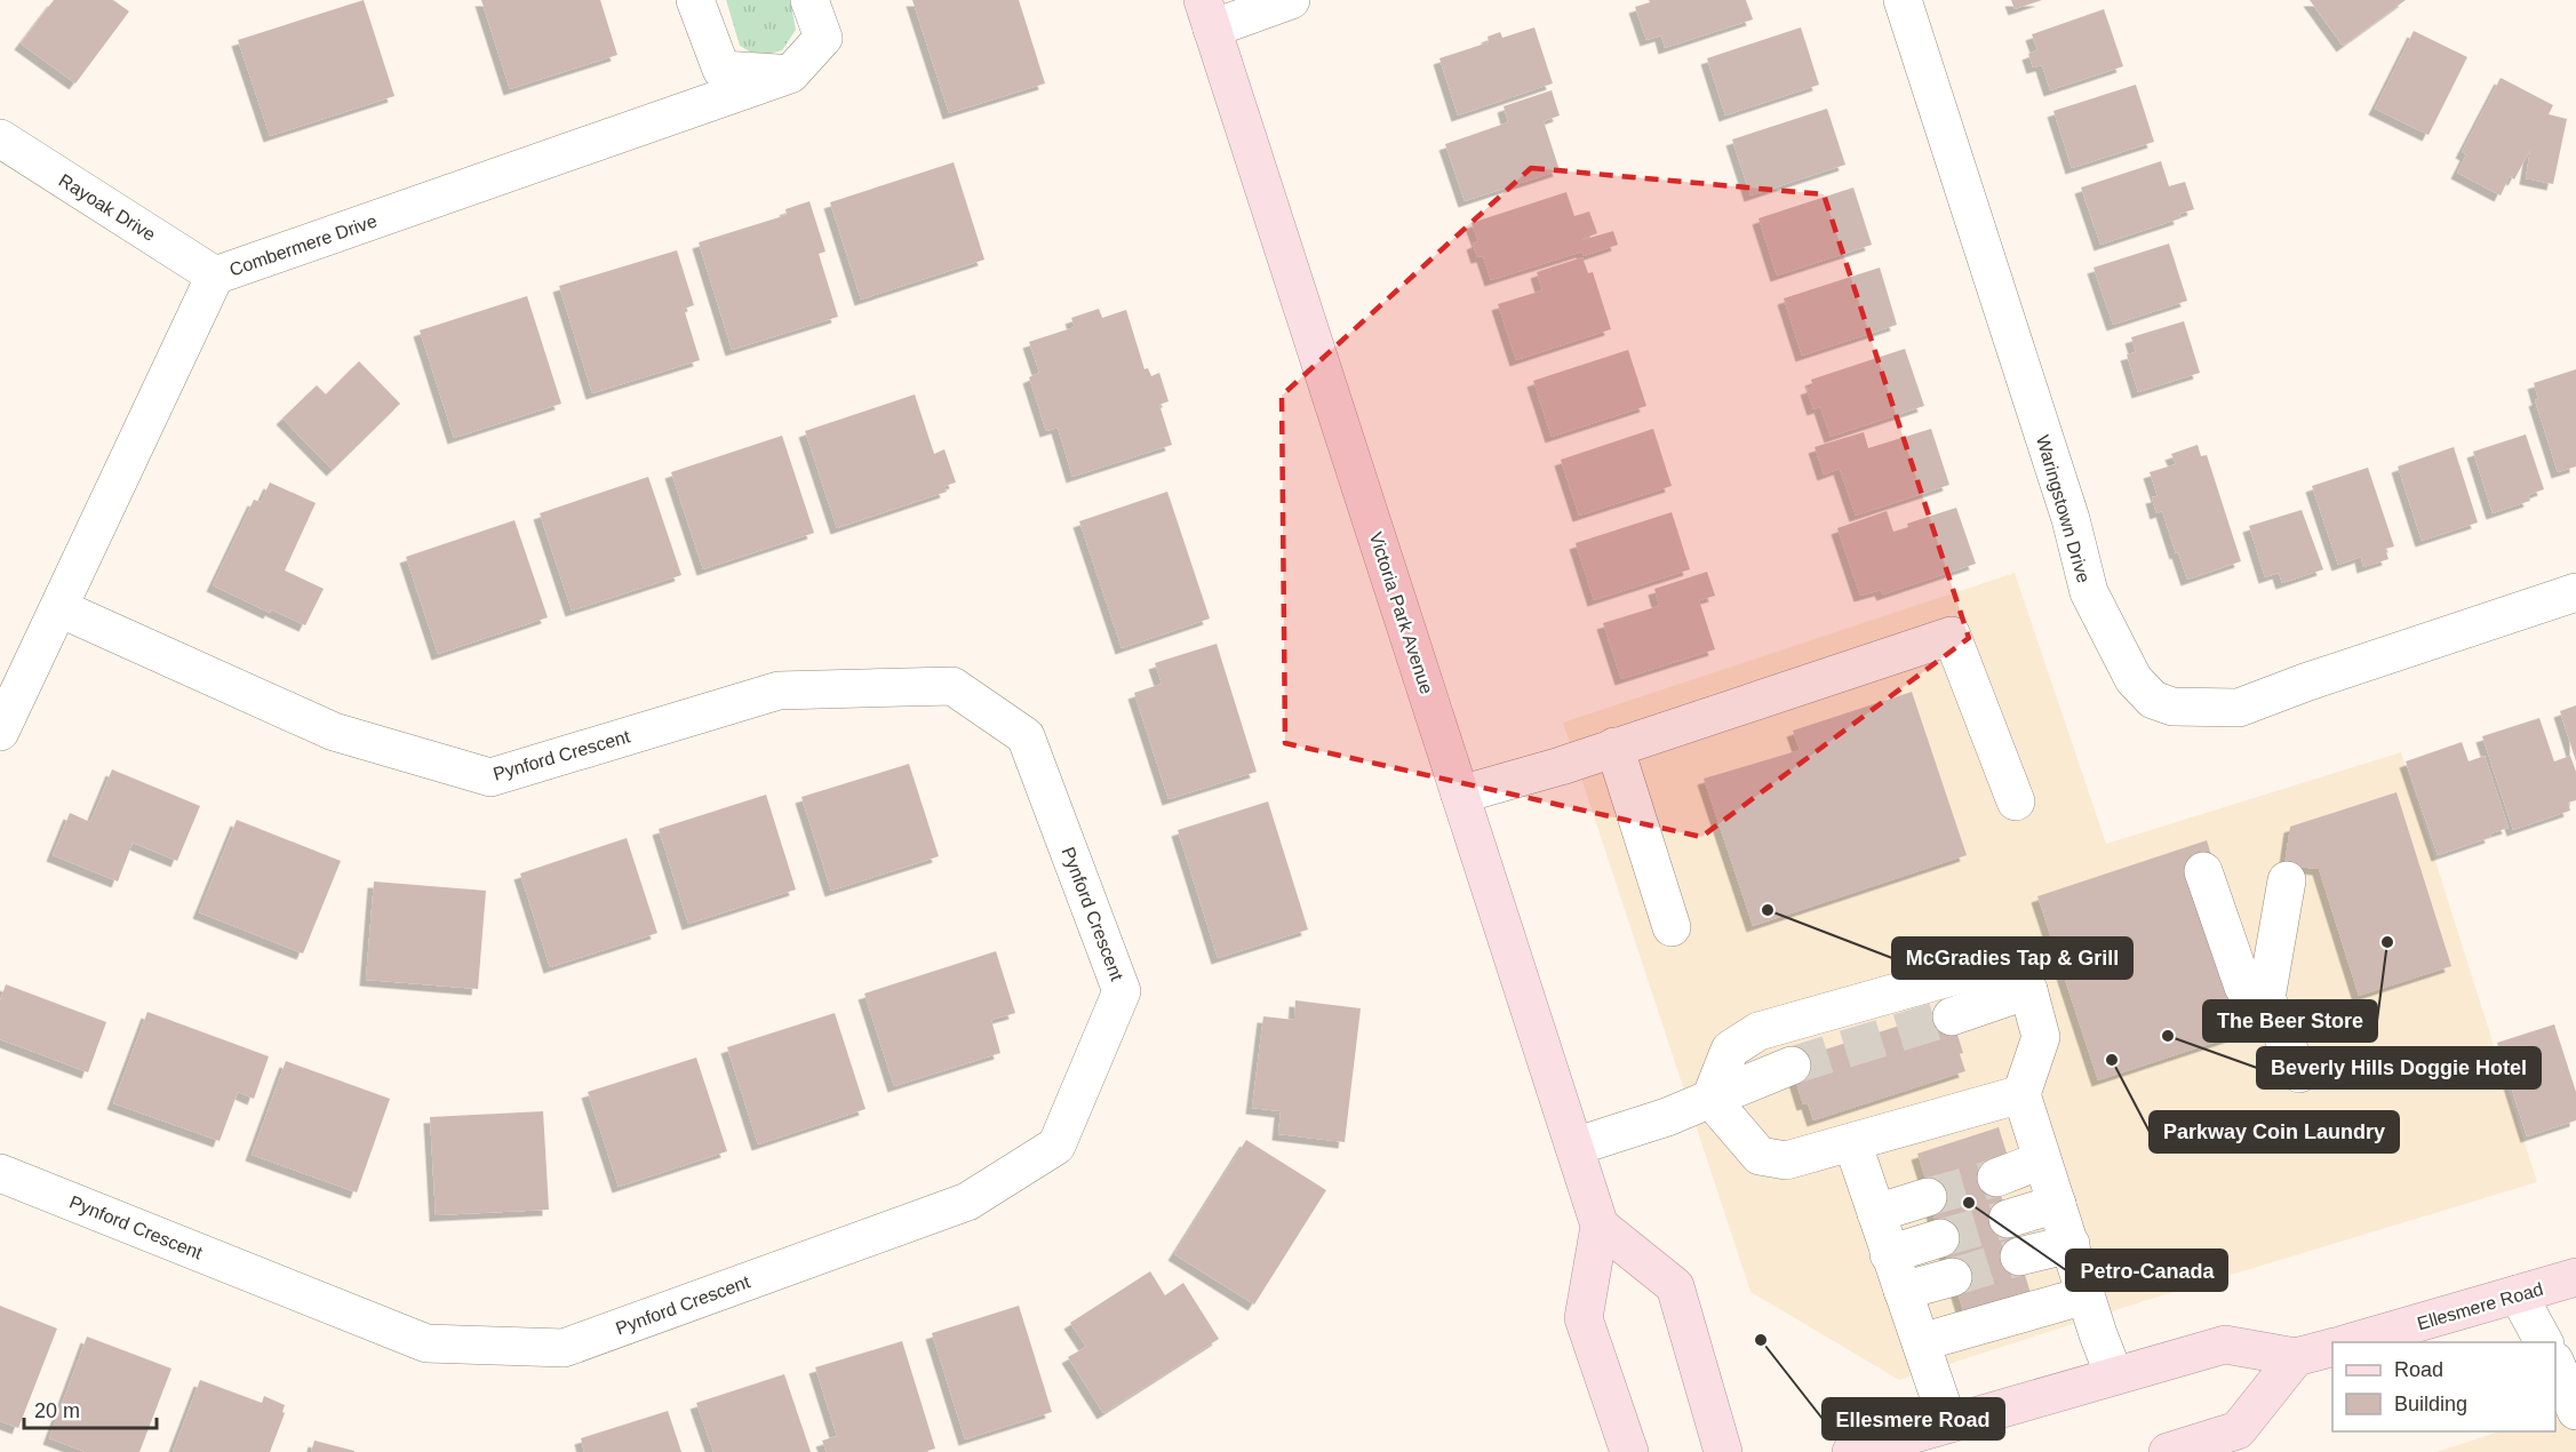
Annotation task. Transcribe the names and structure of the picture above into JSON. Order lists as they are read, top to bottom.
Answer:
{
  "streets": {
    "main road": ["Victoria Park Avenue", "Ellesmere Road"],
    "street": [
      "Rayoak Drive",
      "Combermere Drive",
      "Waringstown Drive",
      "Pynford Crescent"
    ]
  },
  "crossings": [
    ["Rayoak Drive", "Combermere Drive"],
    ["Combermere Drive", "Pynford Crescent"]
  ],
  "places": [
    "McGradies Tap & Grill",
    "The Beer Store",
    "Beverly Hills Doggie Hotel",
    "Parkway Coin Laundry",
    "Petro-Canada",
    "Ellesmere Road"
  ],
  "legend": ["Road", "Building"],
  "scale_bar": "20 m"
}
